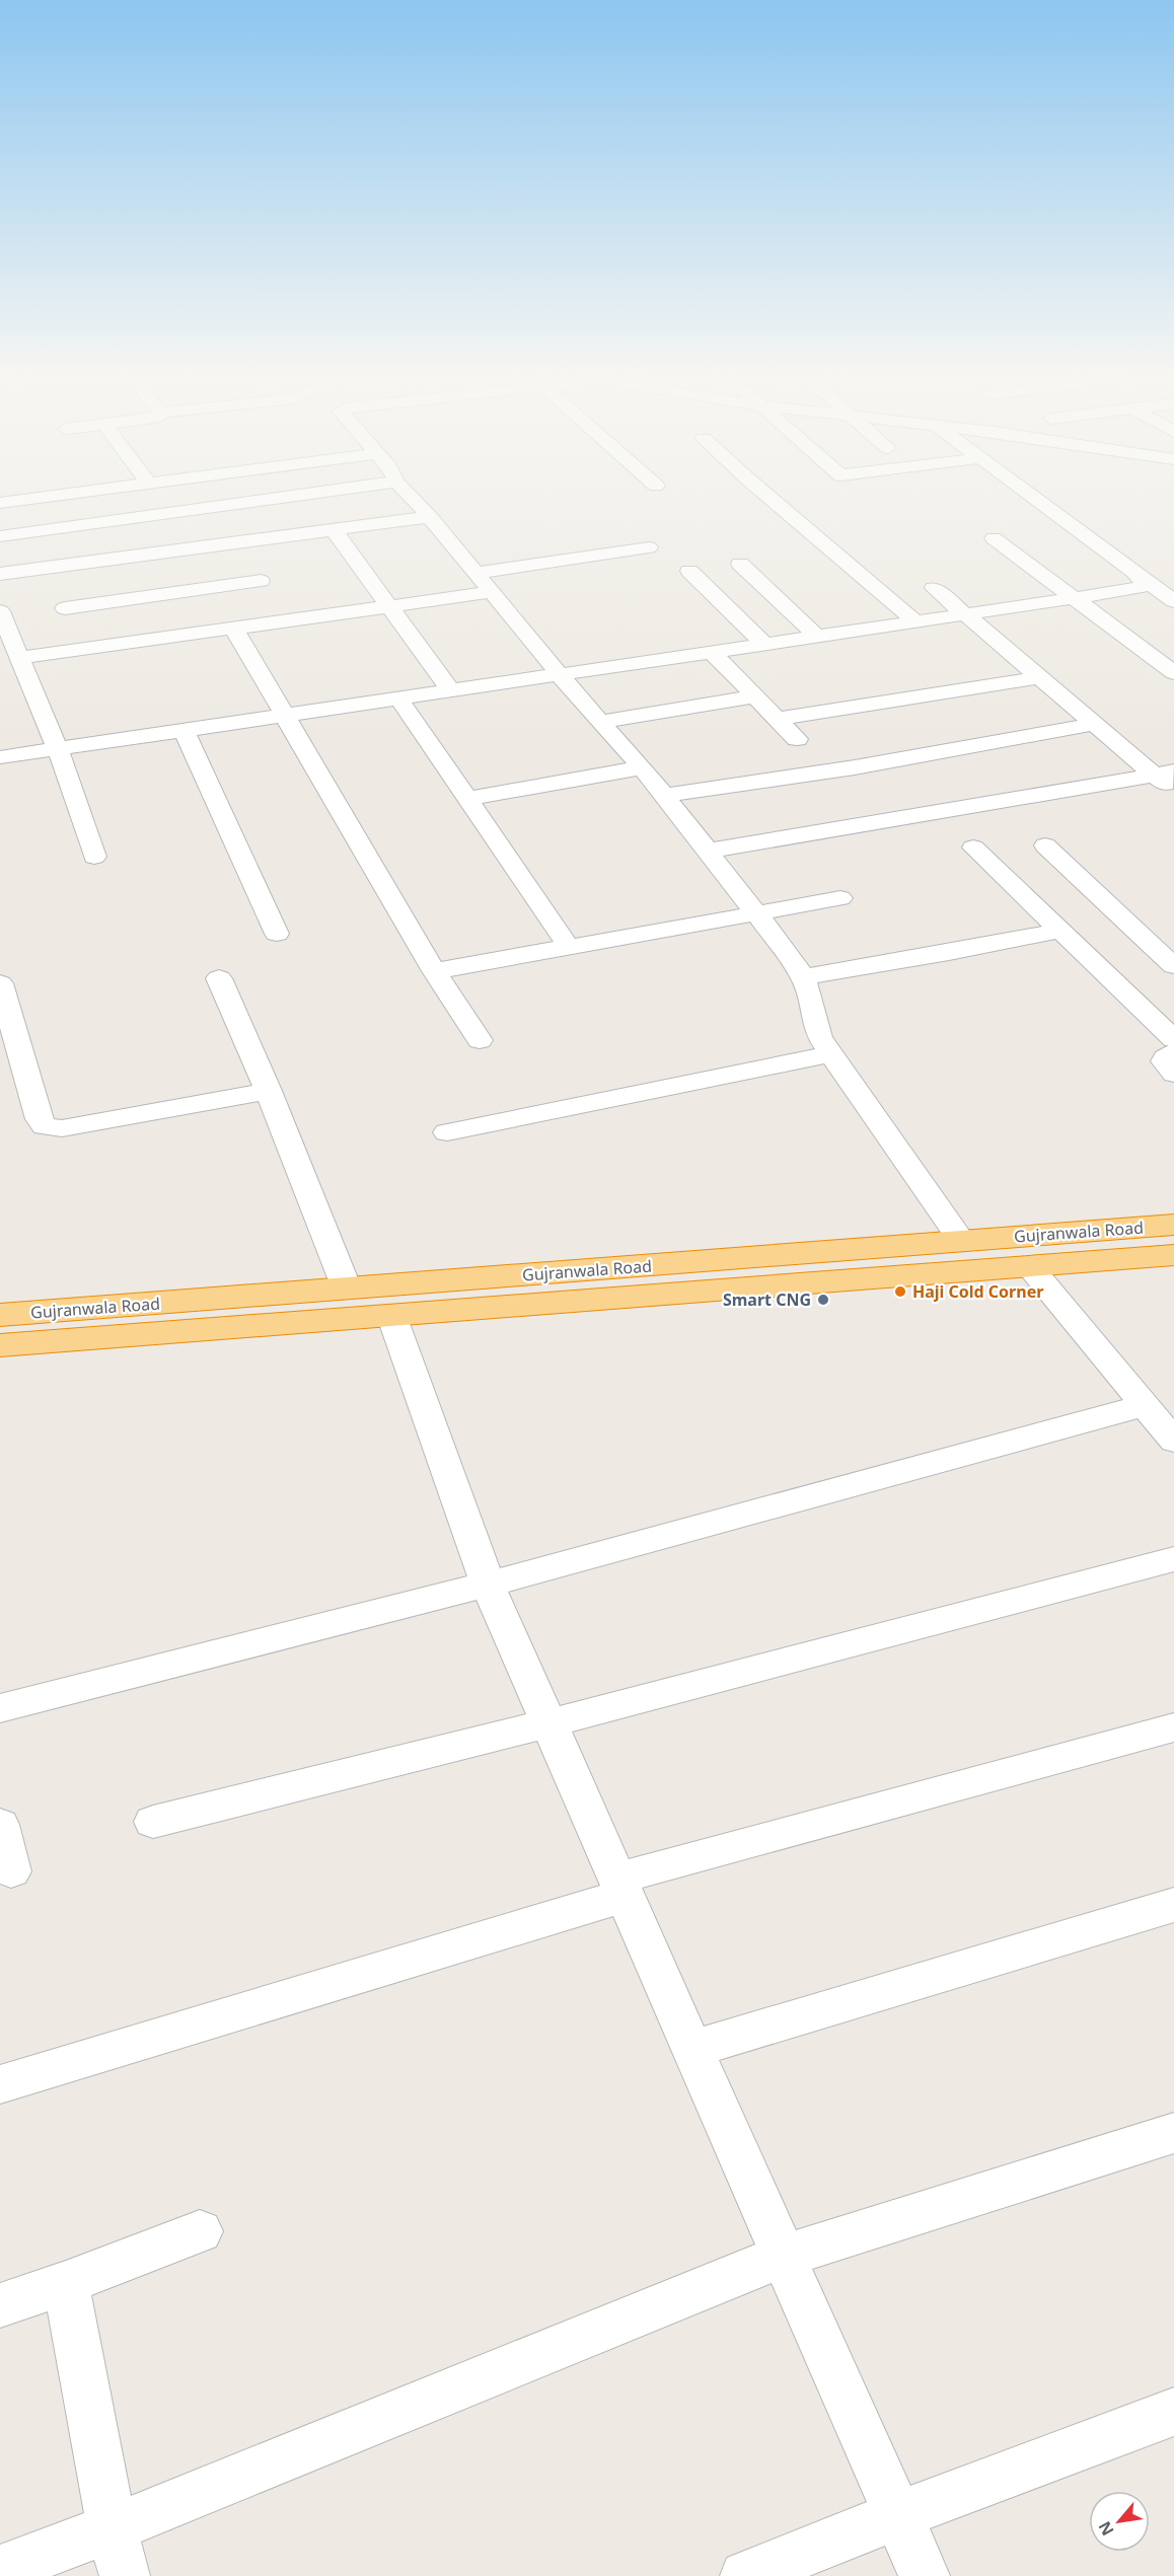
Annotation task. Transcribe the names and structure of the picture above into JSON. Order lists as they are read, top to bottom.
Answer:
{
  "streets": {
    "highway": ["Gujranwala Road"]
  },
  "places": ["Haji Cold Corner", "Smart CNG"],
  "north": "bottom left"
}
